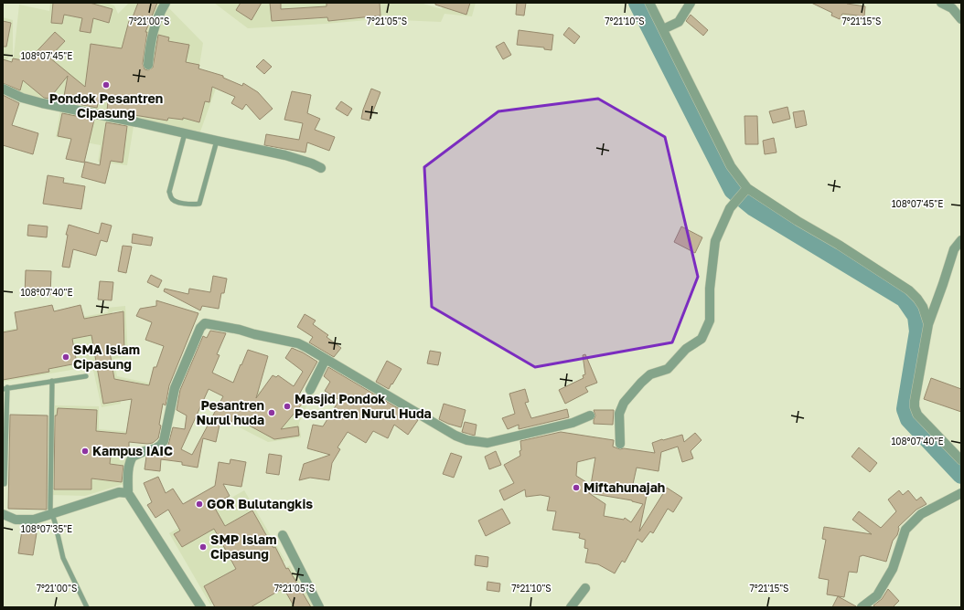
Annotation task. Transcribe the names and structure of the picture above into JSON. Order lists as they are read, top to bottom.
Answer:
{
  "places": [
    "Pondok Pesantren Cipasung",
    "SMA Islam Cipasung",
    "Masjid Pondok Pesantren Nurul Huda",
    "Pesantren Nurul huda",
    "Kampus IAIC",
    "Miftahunajah",
    "GOR Bulutangkis",
    "SMP Islam Cipasung"
  ],
  "coordinates": [
    "7°21'00\"S",
    "7°21'05\"S",
    "7°21'10\"S",
    "7°21'15\"S",
    "108°07'45\"E",
    "108°07'40\"E",
    "108°07'35\"E"
  ]
}
